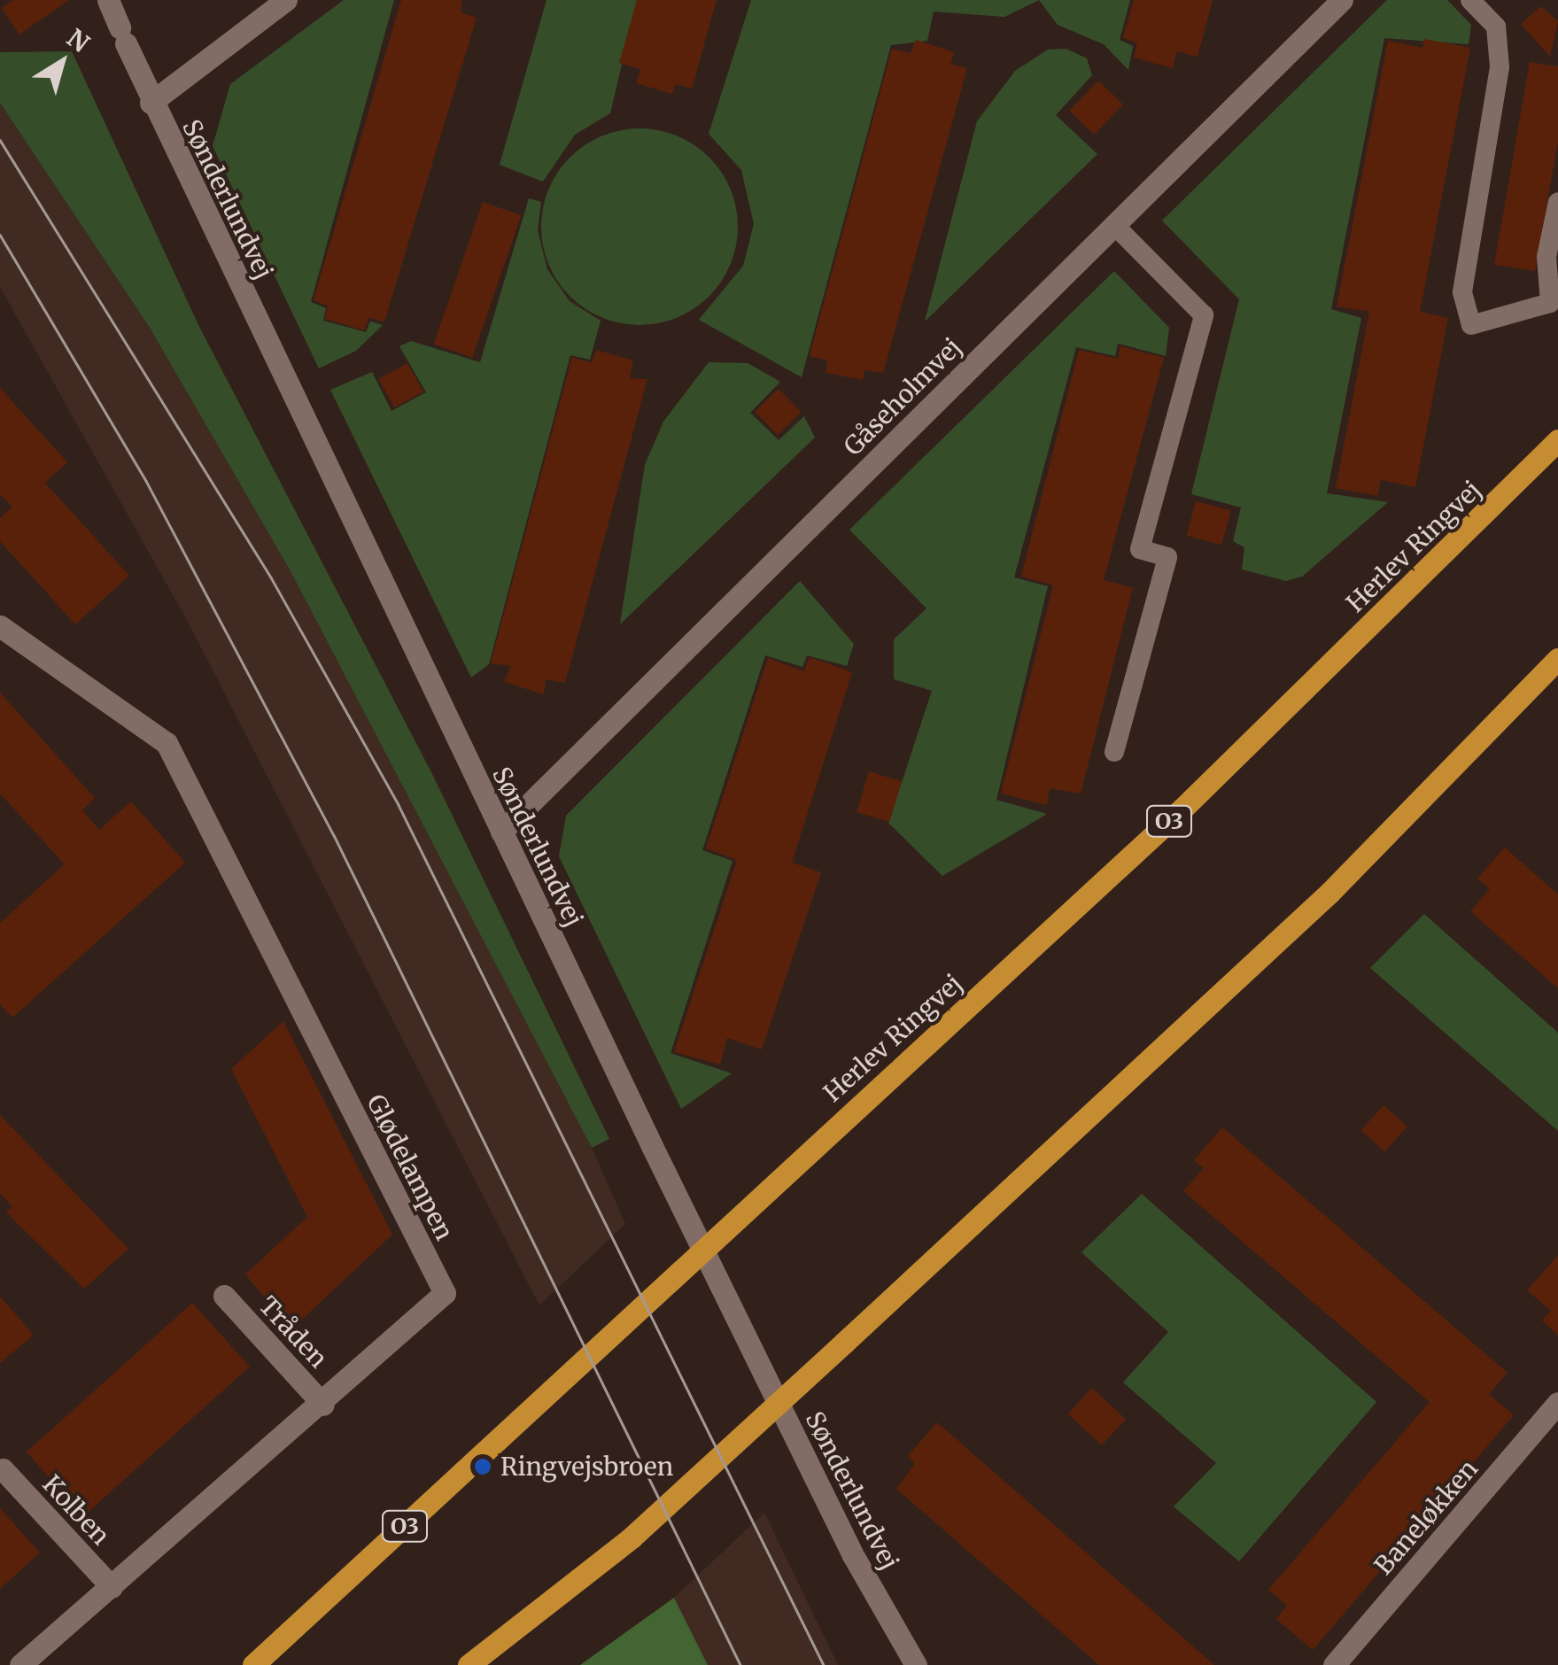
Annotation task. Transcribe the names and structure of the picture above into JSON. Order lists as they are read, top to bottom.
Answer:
{
  "streets": {
    "main road": ["Herlev Ringvej", "O3"],
    "street": [
      "Sønderlundvej",
      "Gåseholmvej",
      "Glødelampen",
      "Tråden",
      "Kolben",
      "Baneløkken"
    ]
  },
  "crossings": [
    ["Sønderlundvej", "Gåseholmvej"],
    ["Glødelampen", "Tråden"],
    ["Glødelampen", "Kolben"]
  ],
  "places": ["Ringvejsbroen"],
  "north": "top right"
}
